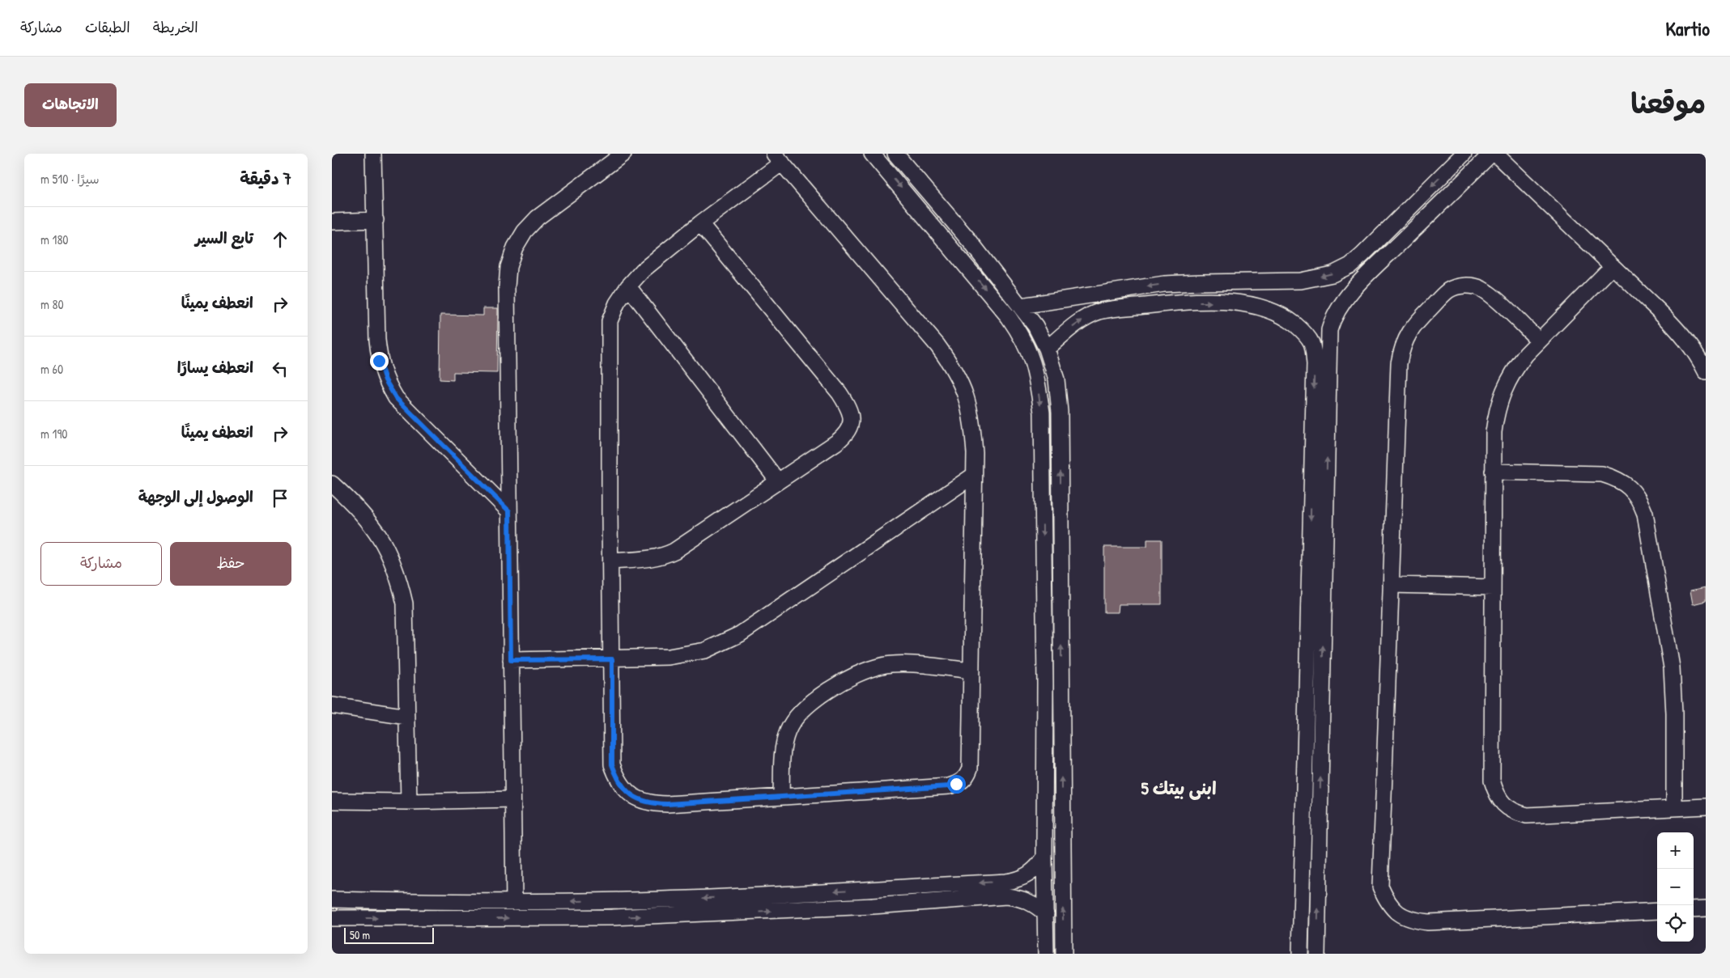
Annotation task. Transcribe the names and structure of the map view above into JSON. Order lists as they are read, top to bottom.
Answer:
{
  "districts": ["ابنى بيتك 5"],
  "scale_bar": "50 m",
  "page": {
    "header": "Kartio",
    "nav": ["الخريطة", "الطبقات", "مشاركة"],
    "title": "موقعنا",
    "buttons": [
      "الاتجاهات",
      ["حفظ", "مشاركة"]
    ],
    "heading": ["7 دقيقة", "سيرًا · 510 m"],
    "list": [
      ["تابع السير", "180 m"],
      ["انعطف يمينًا", "80 m"],
      ["انعطف يسارًا", "60 m"],
      ["انعطف يمينًا", "190 m"],
      "الوصول إلى الوجهة"
    ],
    "map_buttons": ["+", "−"],
    "scale": "50 m"
  }
}
